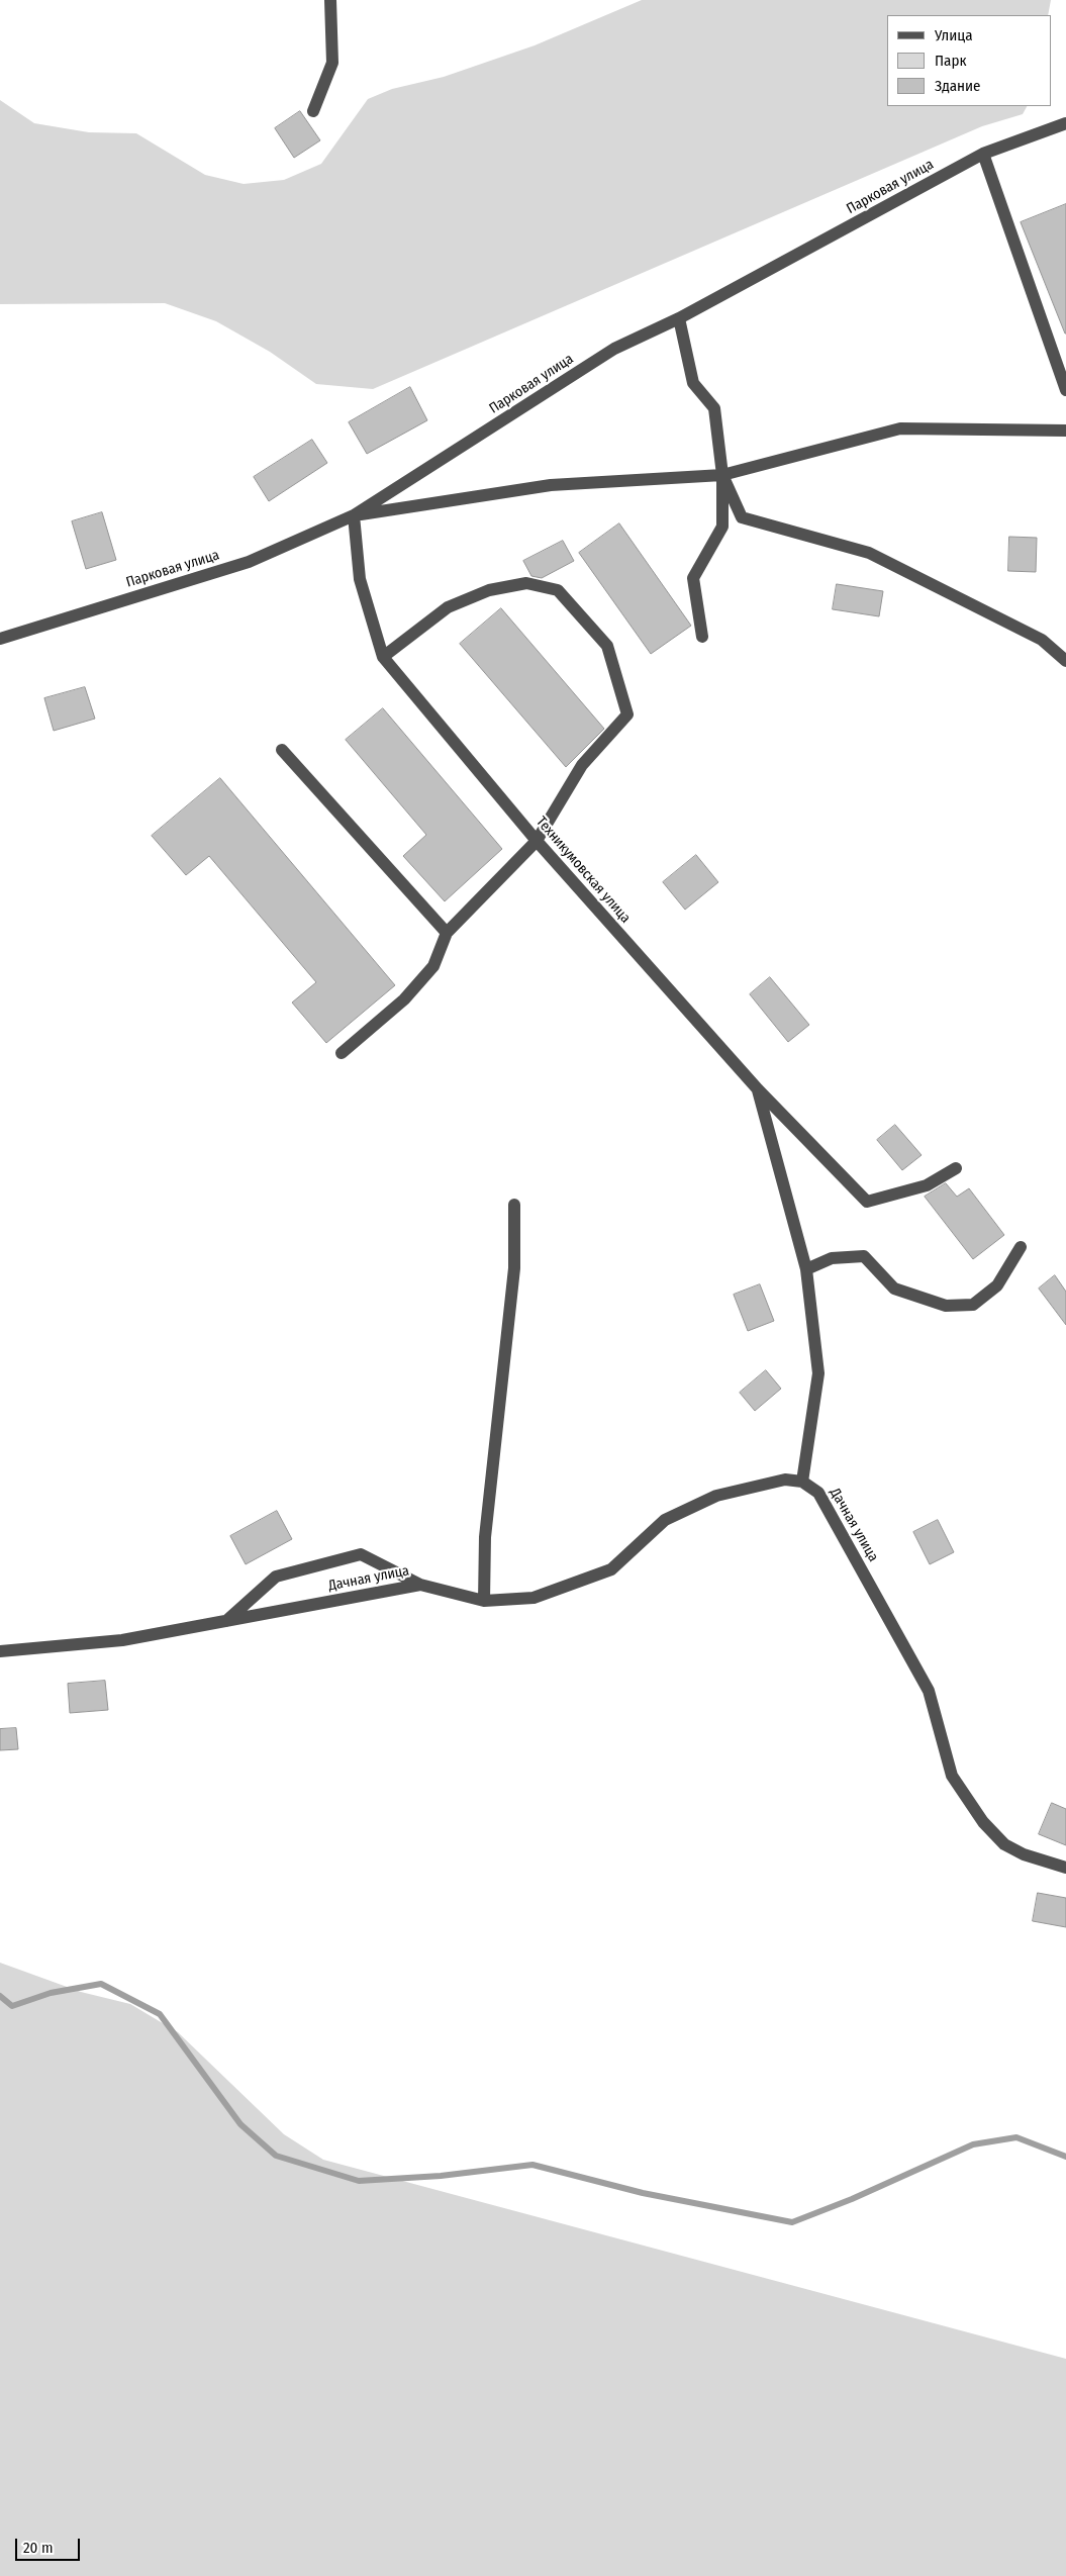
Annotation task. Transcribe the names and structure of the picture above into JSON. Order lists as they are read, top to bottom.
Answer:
{
  "streets": {
    "street": ["Парковая улица", "Техникумовская улица", "Дачная улица"]
  },
  "crossings": [
    ["Парковая улица", "Техникумовская улица"]
  ],
  "legend": ["Улица", "Парк", "Здание"],
  "scale_bar": "20 m"
}
